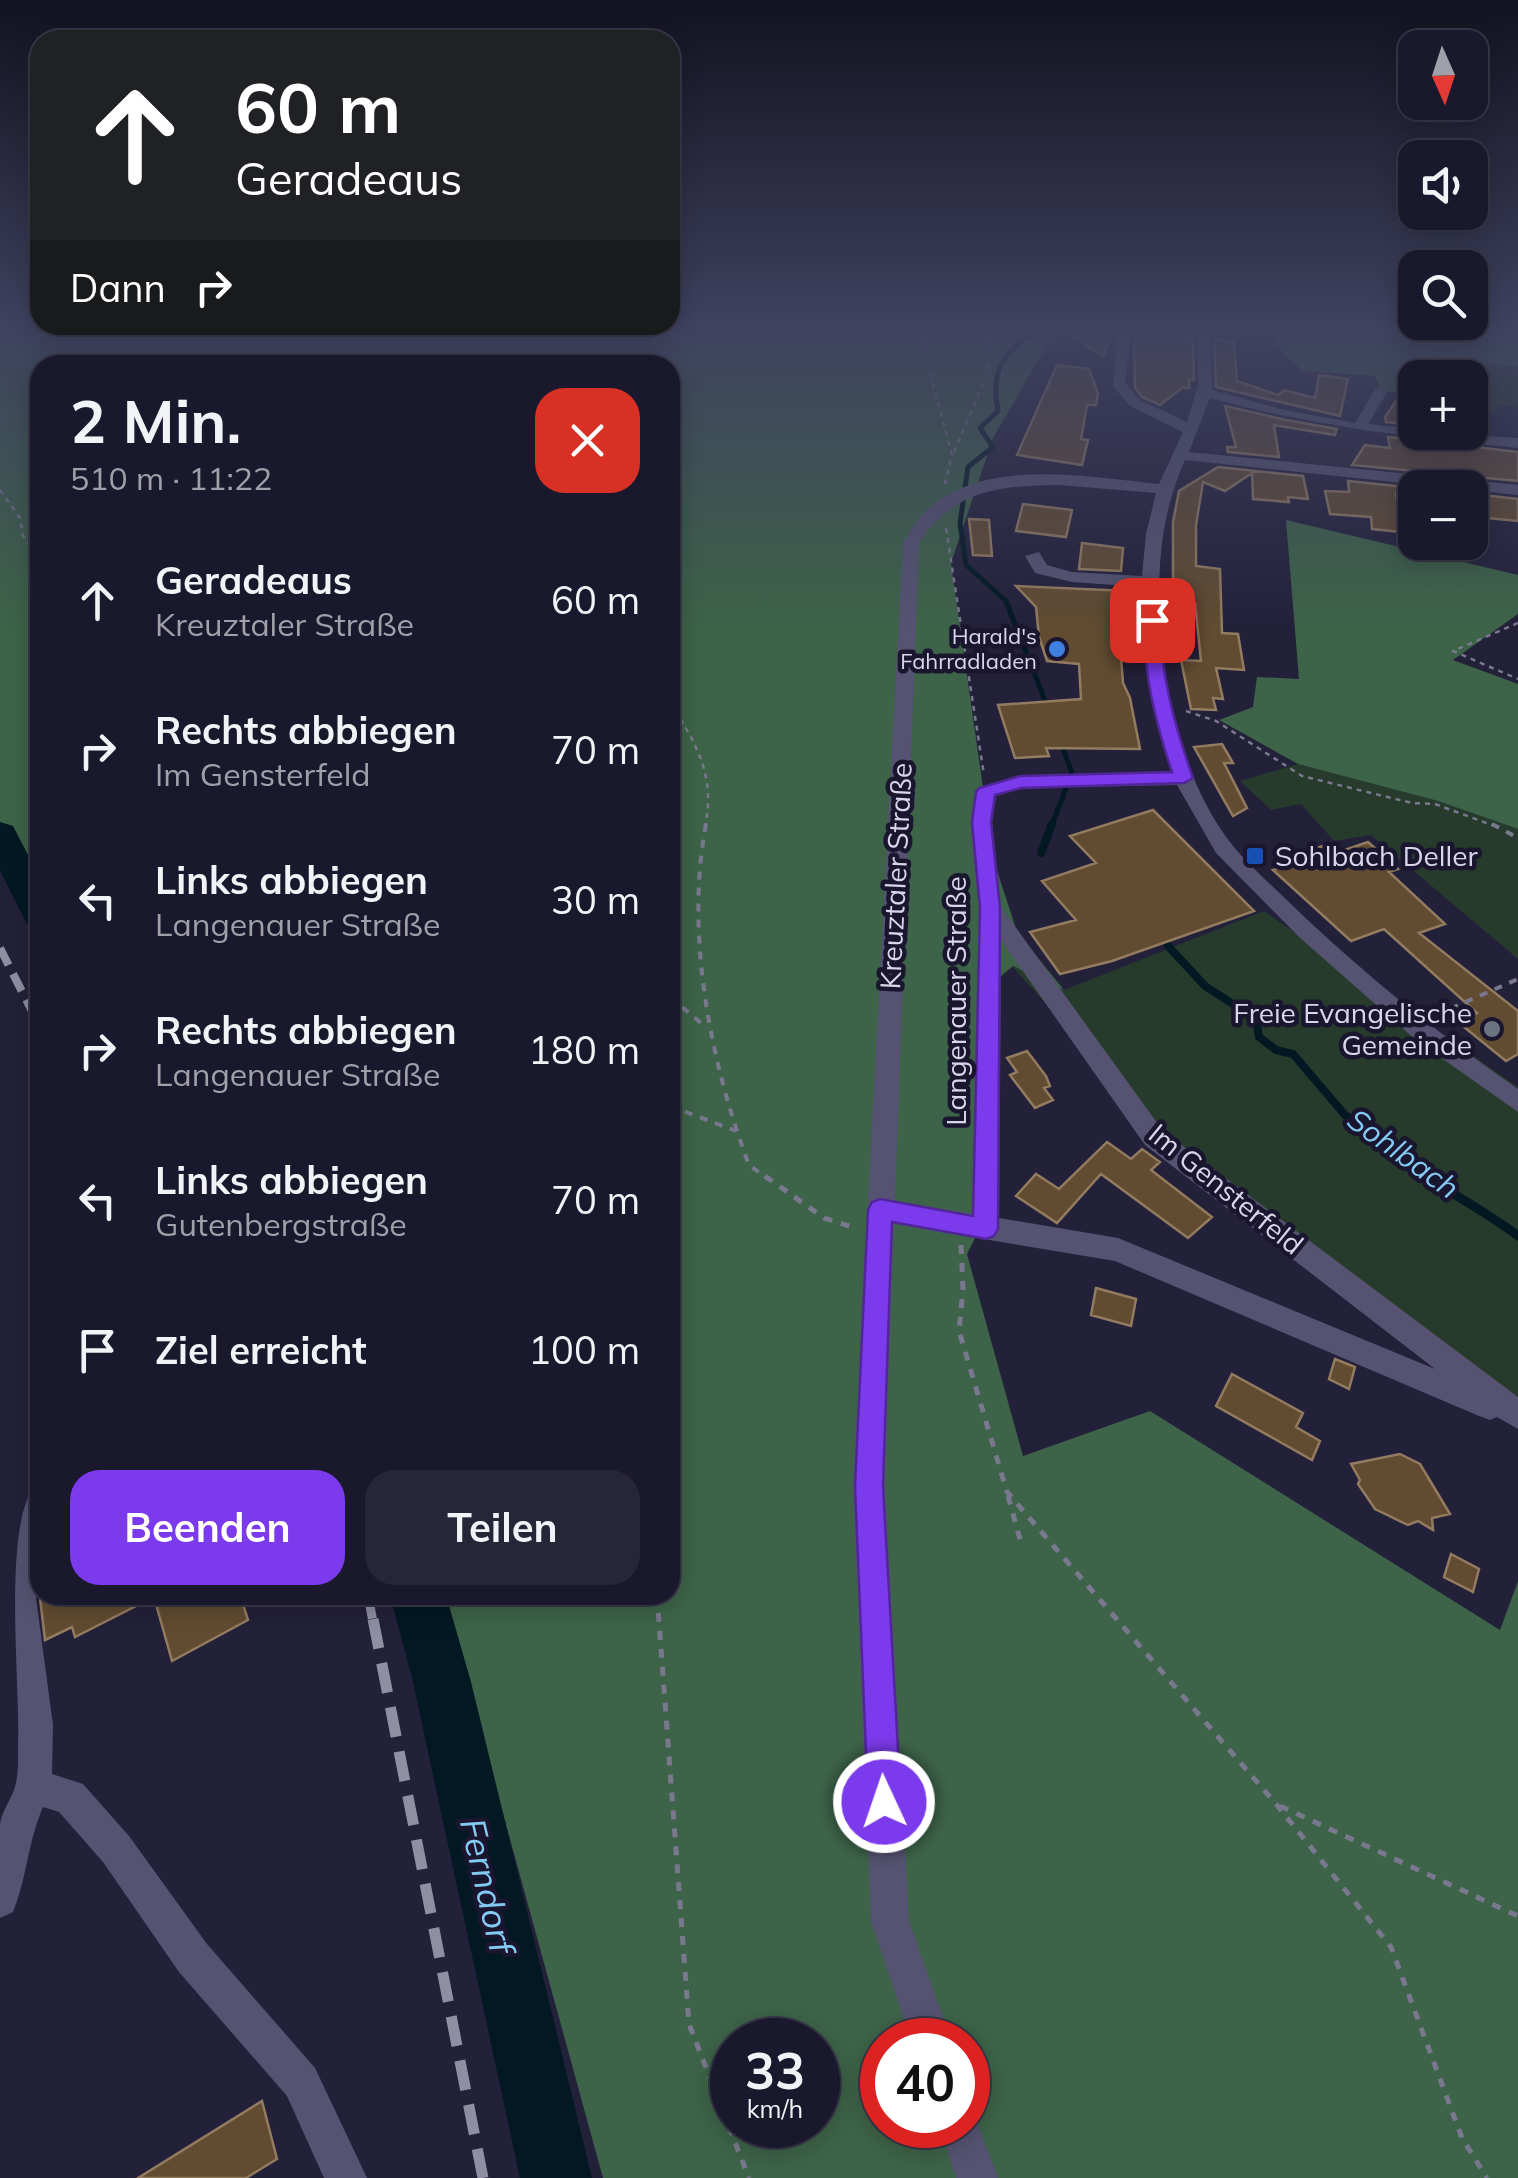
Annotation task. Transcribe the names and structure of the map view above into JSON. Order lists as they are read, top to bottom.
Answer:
{
  "streets": {
    "street": ["Kreuztaler Straße", "Langenauer Straße", "Im Gensterfeld"]
  },
  "crossings": [
    ["Kreuztaler Straße", "Im Gensterfeld"],
    ["Langenauer Straße", "Im Gensterfeld"]
  ],
  "water": ["Sohlbach", "Ferndorf"],
  "places": {
    "other": ["Harald's Fahrradladen", "Freie Evangelische Gemeinde"],
    "transit": ["Sohlbach Deller"]
  },
  "north": "bottom",
  "page": {
    "map_buttons": ["+", "−"],
    "turn": ["60 m", "Geradeaus"],
    "then": "Dann",
    "heading": ["2 Min.", "510 m · 11:22"],
    "list": [
      {
        "name": "Geradeaus",
        "note": "Kreuztaler Straße",
        "value": "60 m"
      },
      {
        "name": "Rechts abbiegen",
        "note": "Im Gensterfeld",
        "value": "70 m"
      },
      {
        "name": "Links abbiegen",
        "note": "Langenauer Straße",
        "value": "30 m"
      },
      {
        "name": "Rechts abbiegen",
        "note": "Langenauer Straße",
        "value": "180 m"
      },
      {
        "name": "Links abbiegen",
        "note": "Gutenbergstraße",
        "value": "70 m"
      },
      {
        "name": "Ziel erreicht",
        "value": "100 m"
      }
    ],
    "buttons": ["Beenden", "Teilen"],
    "speed": "33 km/h",
    "limit": "40"
  }
}
